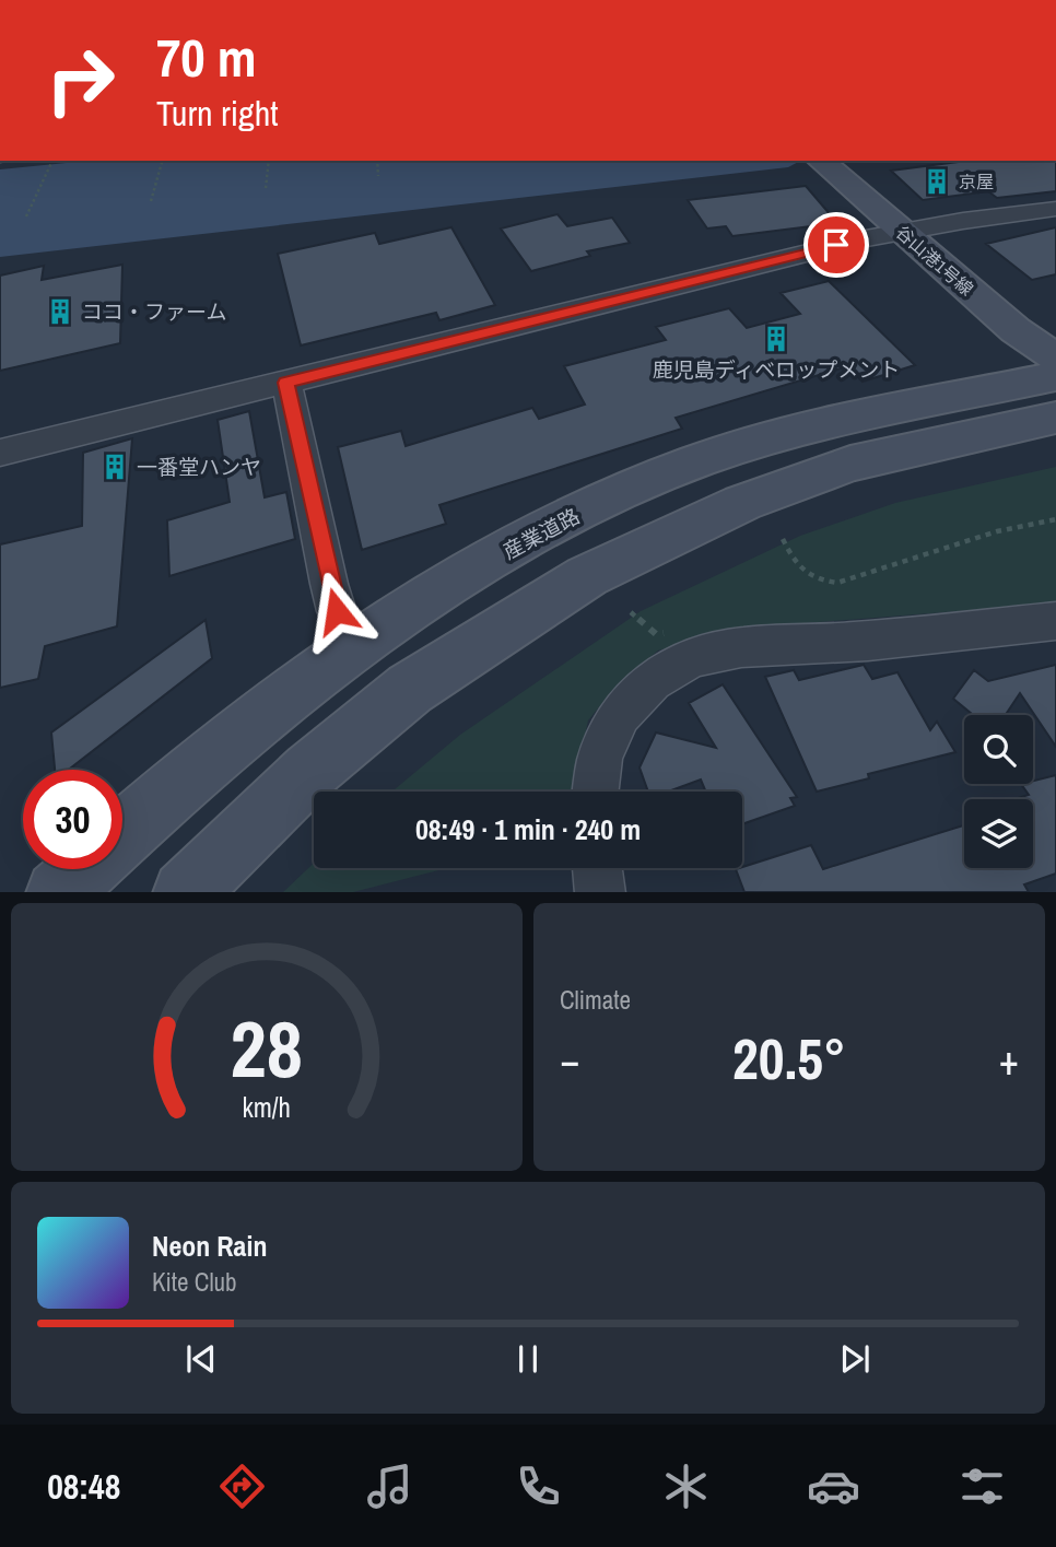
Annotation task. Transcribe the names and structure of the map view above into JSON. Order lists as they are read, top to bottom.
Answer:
{
  "streets": {
    "main road": ["谷山港1号線", "産業道路"]
  },
  "places": {
    "building": [
      "京屋",
      "ココ・ファーム",
      "鹿児島ディベロップメント",
      "一番堂ハンヤ"
    ]
  },
  "page": {
    "turn": ["70 m", "Turn right"],
    "limit": "30",
    "trip": "08:49 · 1 min · 240 m",
    "tile": "Climate",
    "heat": ["−", "20.5°", "+"],
    "song": ["Neon Rain", "Kite Club"],
    "tabs": "08:48",
    "gauge": ["28", "km/h"]
  }
}
